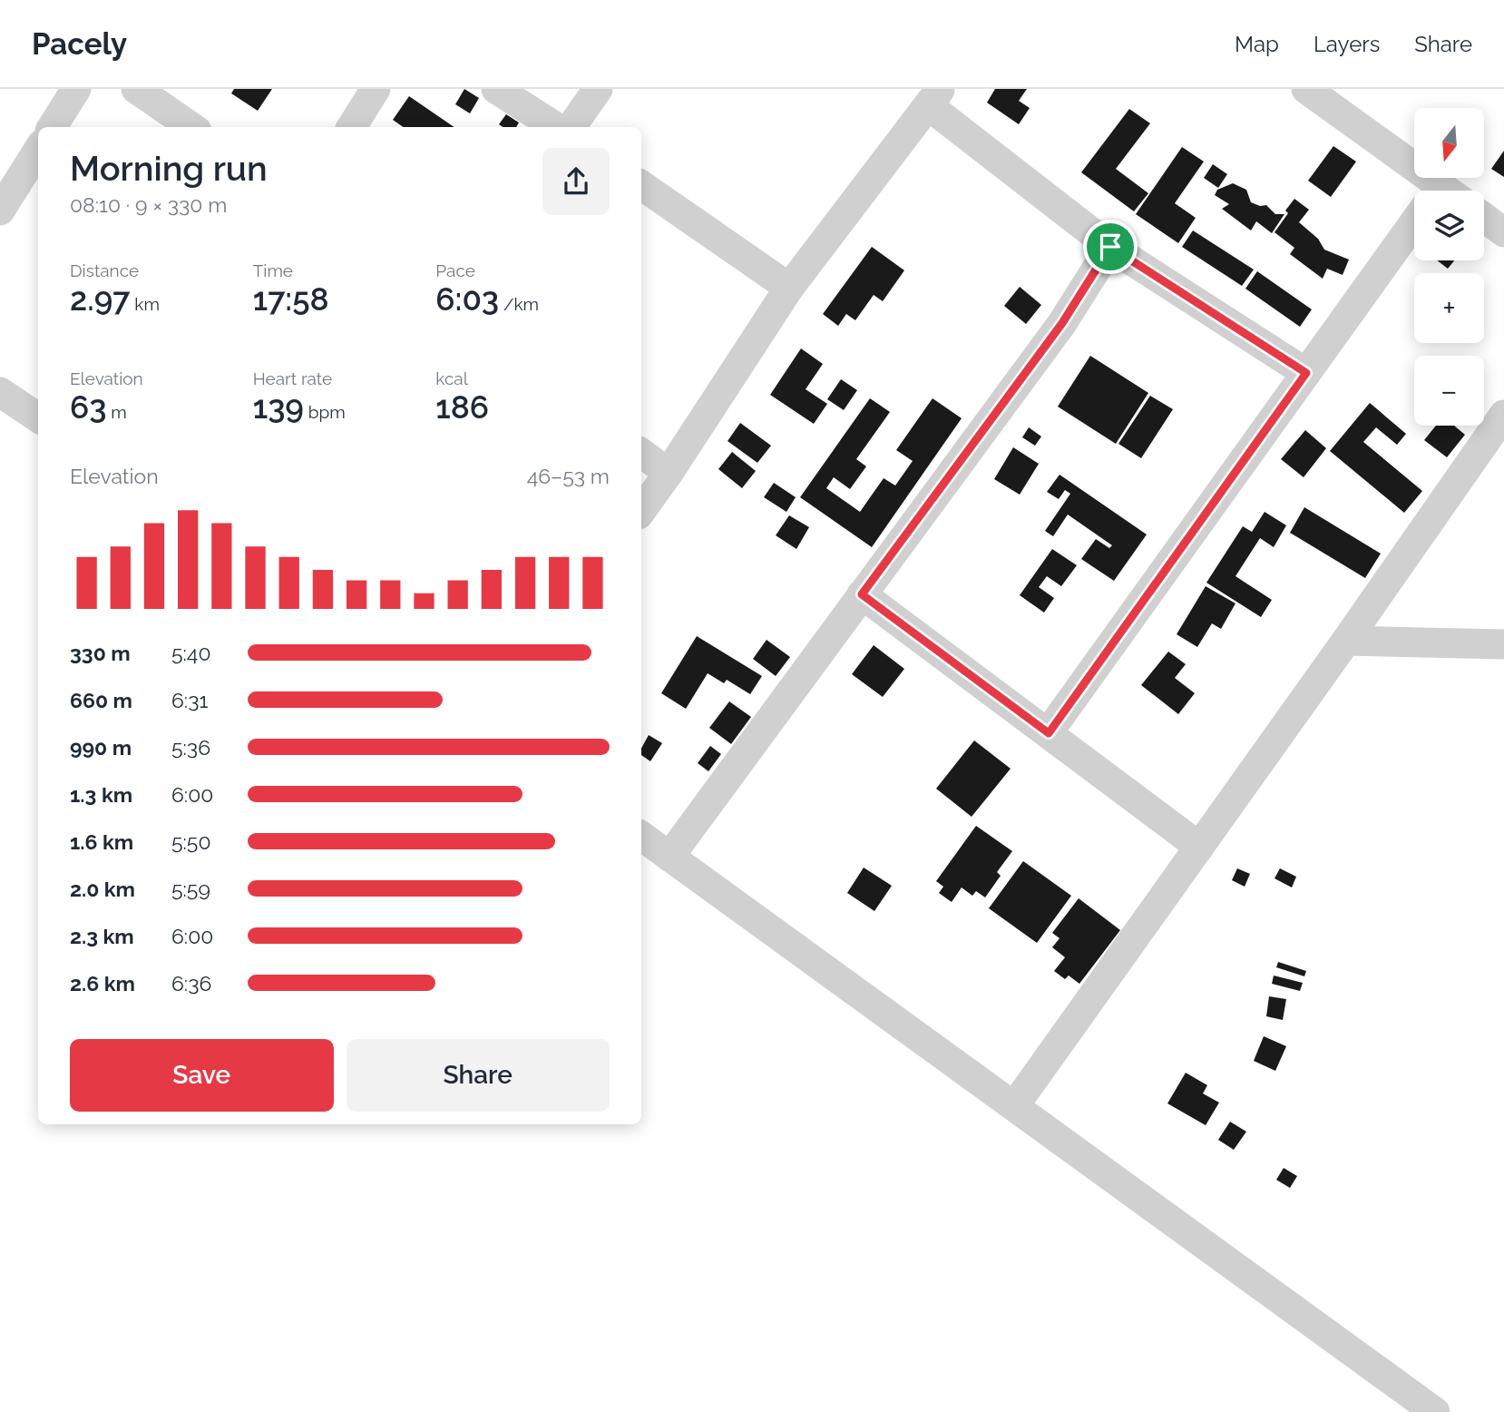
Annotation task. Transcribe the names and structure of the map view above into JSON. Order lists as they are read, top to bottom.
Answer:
{
  "north": "bottom",
  "page": {
    "header": "Pacely",
    "nav": ["Map", "Layers", "Share"],
    "map_buttons": ["+", "−"],
    "heading": ["Morning run", "08:10 · 9 × 330 m"],
    "stats": [
      ["Distance", "2.97 km"],
      ["Time", "17:58"],
      ["Pace", "6:03 /km"],
      ["Elevation", "63 m"],
      ["Heart rate", "139 bpm"],
      ["kcal", "186"]
    ],
    "chart": ["Elevation", "46–53 m"],
    "list": [
      {
        "name": "330 m",
        "note": "5:40"
      },
      {
        "name": "660 m",
        "note": "6:31"
      },
      {
        "name": "990 m",
        "note": "5:36"
      },
      {
        "name": "1.3 km",
        "note": "6:00"
      },
      {
        "name": "1.6 km",
        "note": "5:50"
      },
      {
        "name": "2.0 km",
        "note": "5:59"
      },
      {
        "name": "2.3 km",
        "note": "6:00"
      },
      {
        "name": "2.6 km",
        "note": "6:36"
      }
    ],
    "buttons": ["Save", "Share"]
  }
}
